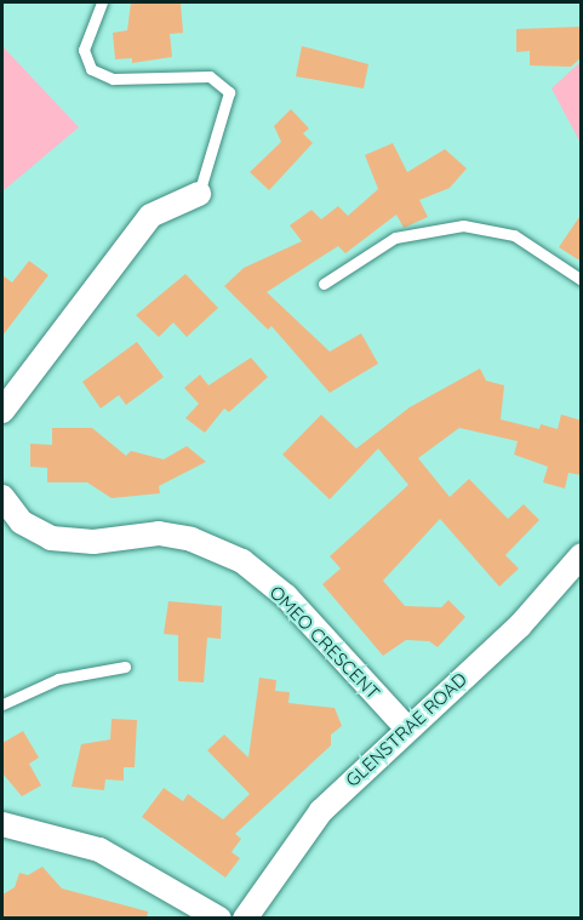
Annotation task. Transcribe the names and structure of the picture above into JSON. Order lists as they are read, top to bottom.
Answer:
{
  "streets": {
    "street": ["OMEO CRESCENT", "GLENSTRAE ROAD"]
  },
  "crossings": [
    ["OMEO CRESCENT", "GLENSTRAE ROAD"]
  ]
}
